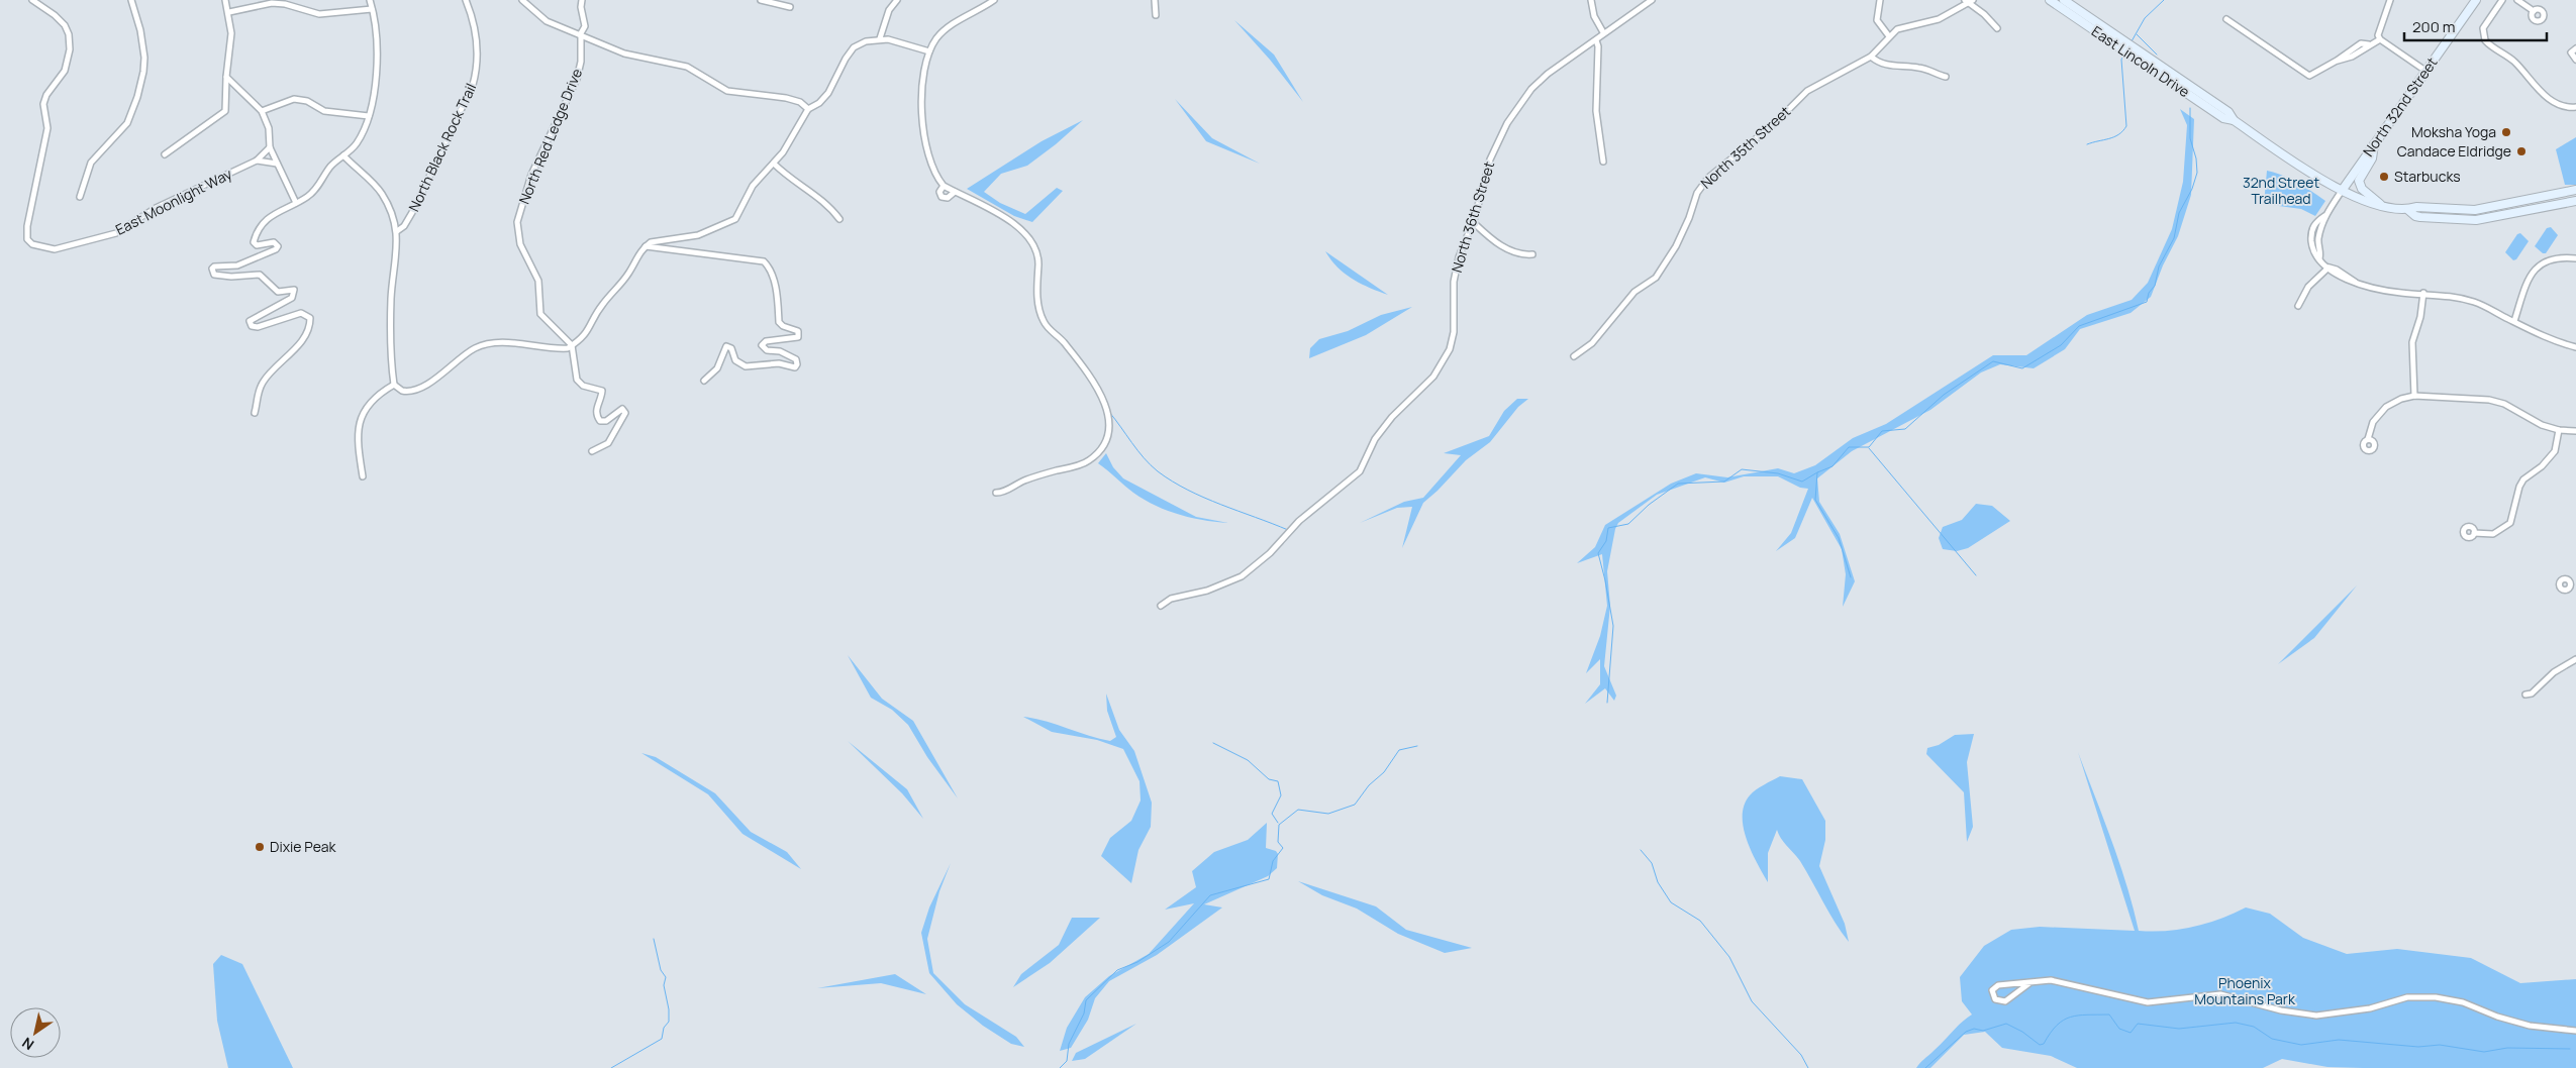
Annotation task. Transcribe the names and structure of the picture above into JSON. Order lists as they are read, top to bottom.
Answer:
{
  "streets": {
    "main road": ["East Lincoln Drive", "North 32nd Street"],
    "street": [
      "North Red Ledge Drive",
      "North Black Rock Trail",
      "North 35th Street",
      "East Moonlight Way",
      "North 36th Street"
    ]
  },
  "crossings": [
    ["East Lincoln Drive", "North 32nd Street"]
  ],
  "parks": ["32nd Street Trailhead", "Phoenix Mountains Park"],
  "places": [
    "Moksha Yoga",
    "Candace Eldridge",
    "Starbucks",
    "Dixie Peak"
  ],
  "scale_bar": "200 m",
  "north": "bottom left"
}
